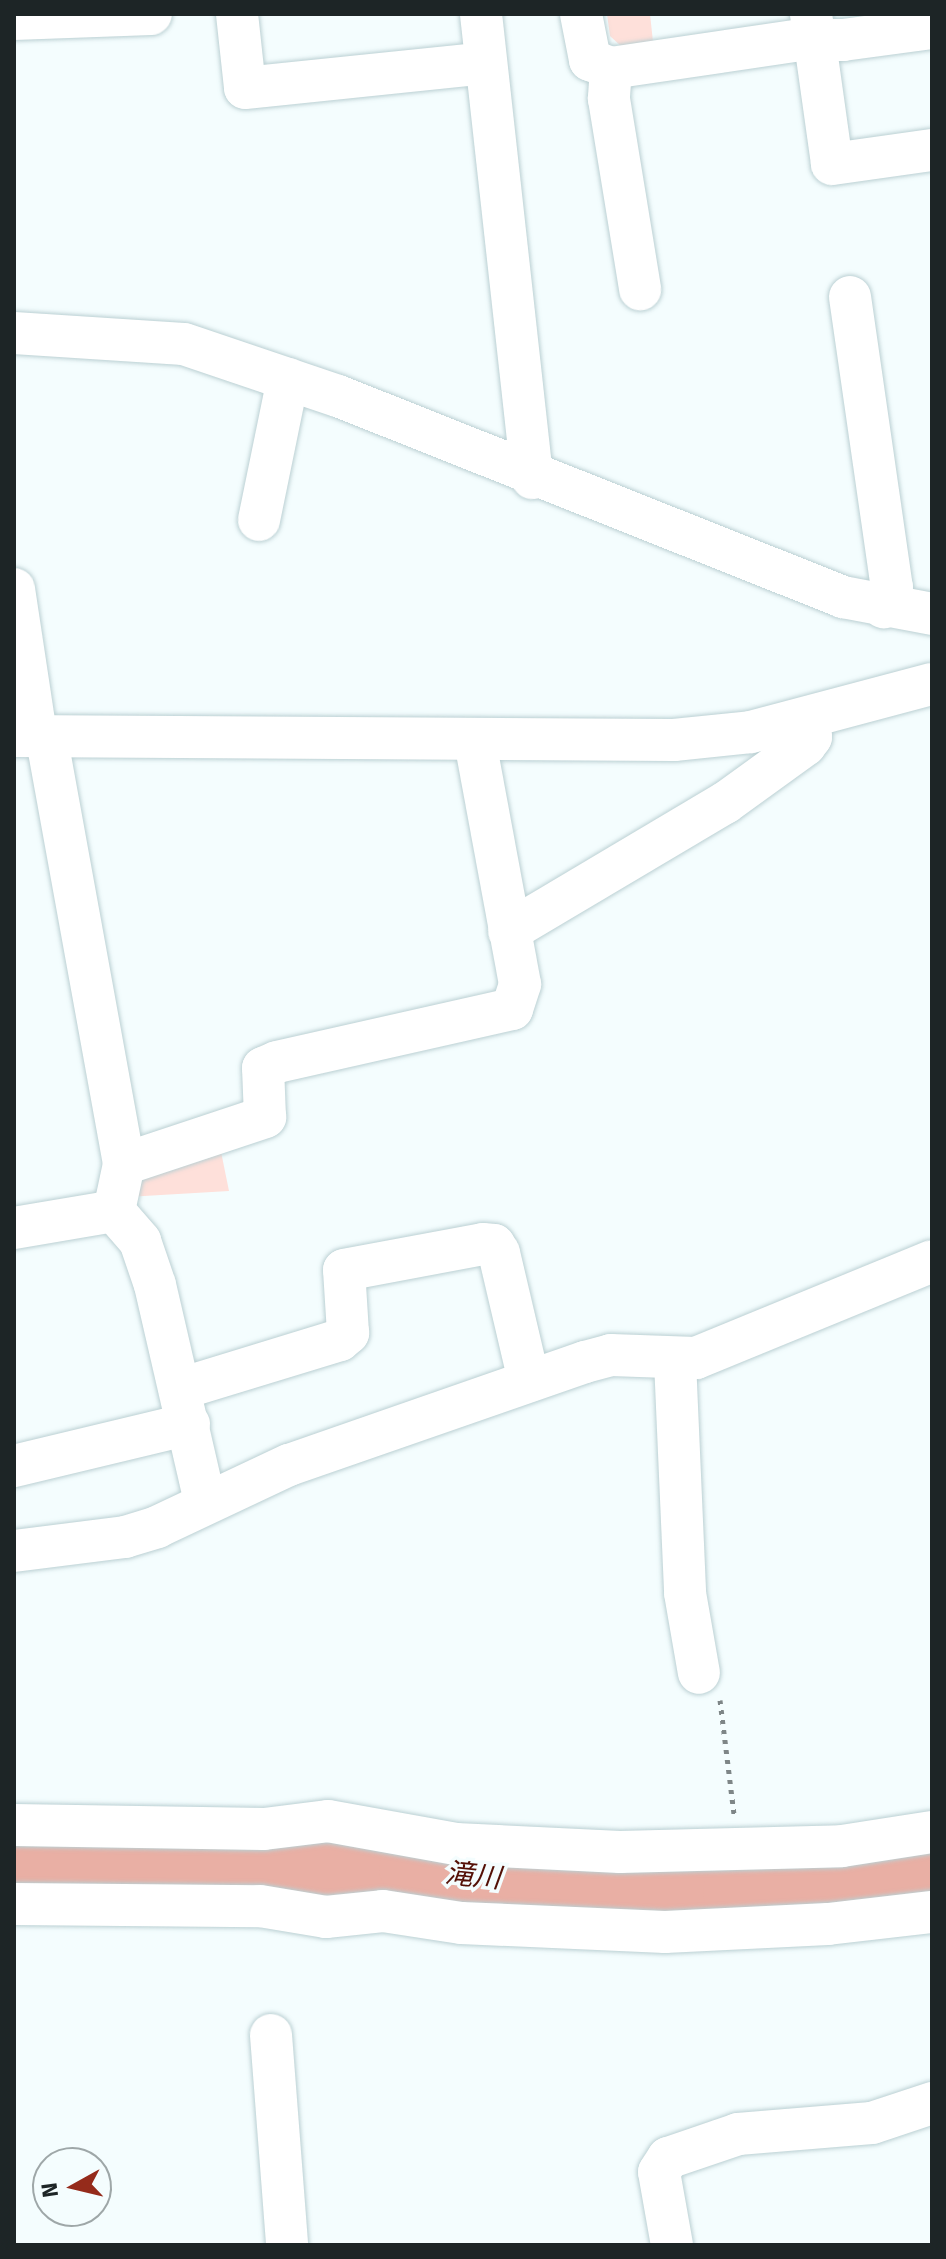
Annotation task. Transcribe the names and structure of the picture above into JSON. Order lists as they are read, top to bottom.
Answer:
{
  "water": ["滝川"],
  "north": "left"
}
